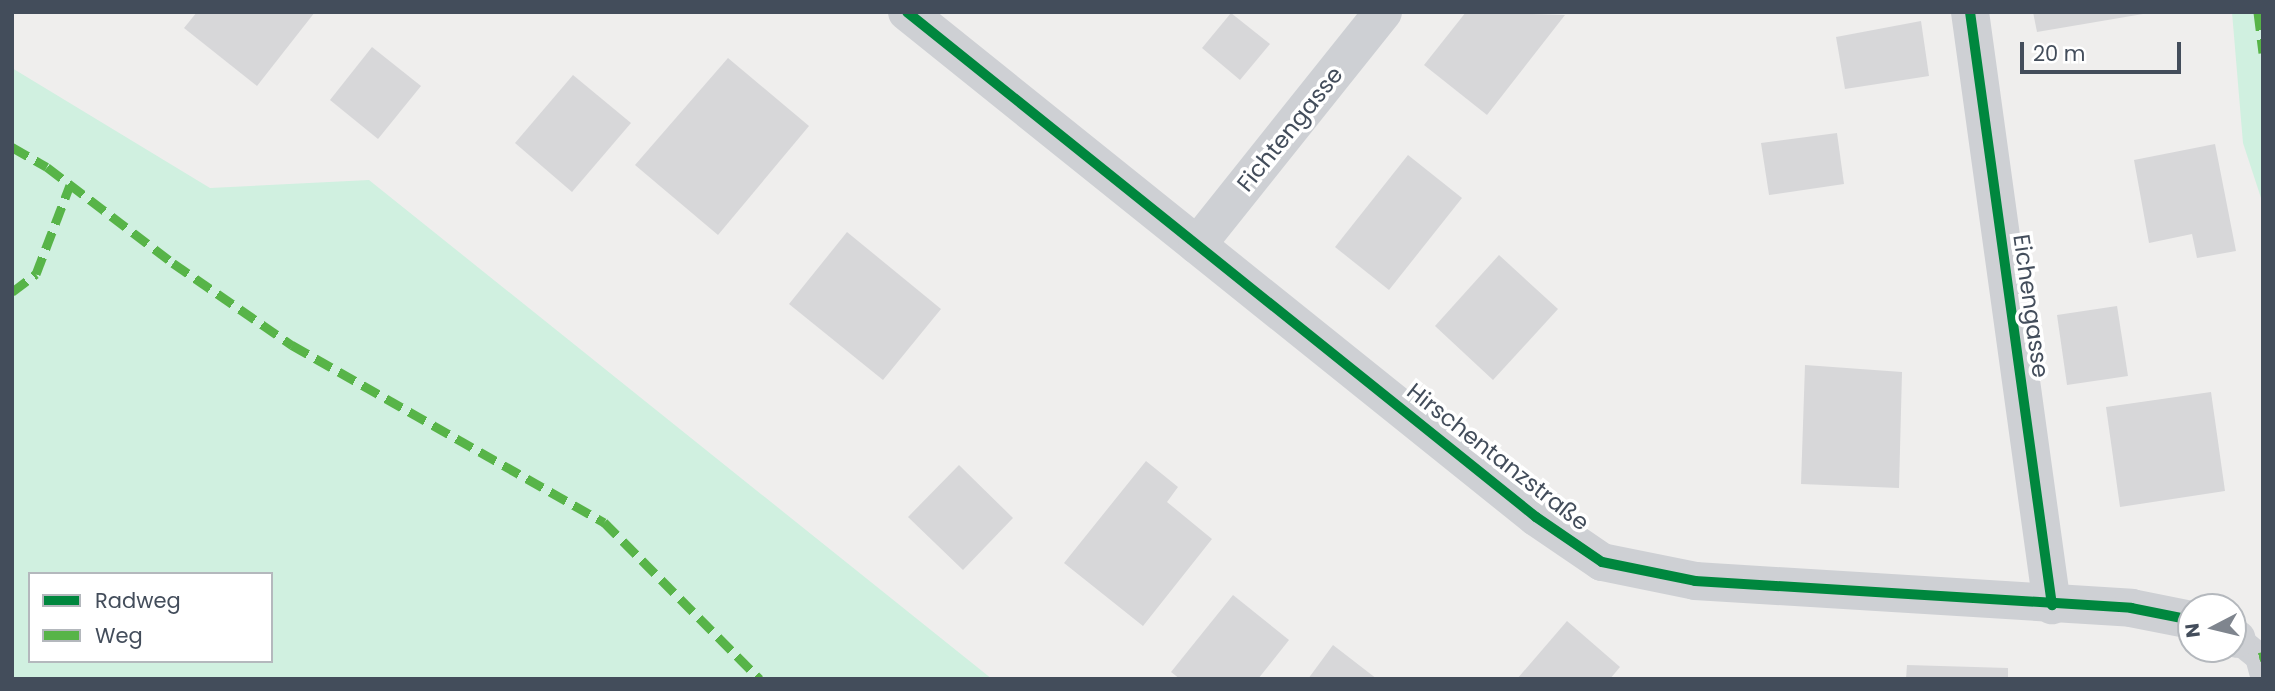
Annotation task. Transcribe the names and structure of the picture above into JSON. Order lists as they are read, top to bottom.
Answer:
{
  "streets": {
    "street": ["Fichtengasse", "Eichengasse", "Hirschentanzstraße"]
  },
  "crossings": [
    ["Fichtengasse", "Hirschentanzstraße"],
    ["Eichengasse", "Hirschentanzstraße"]
  ],
  "legend": ["Radweg", "Weg"],
  "scale_bar": "20 m",
  "north": "left"
}
